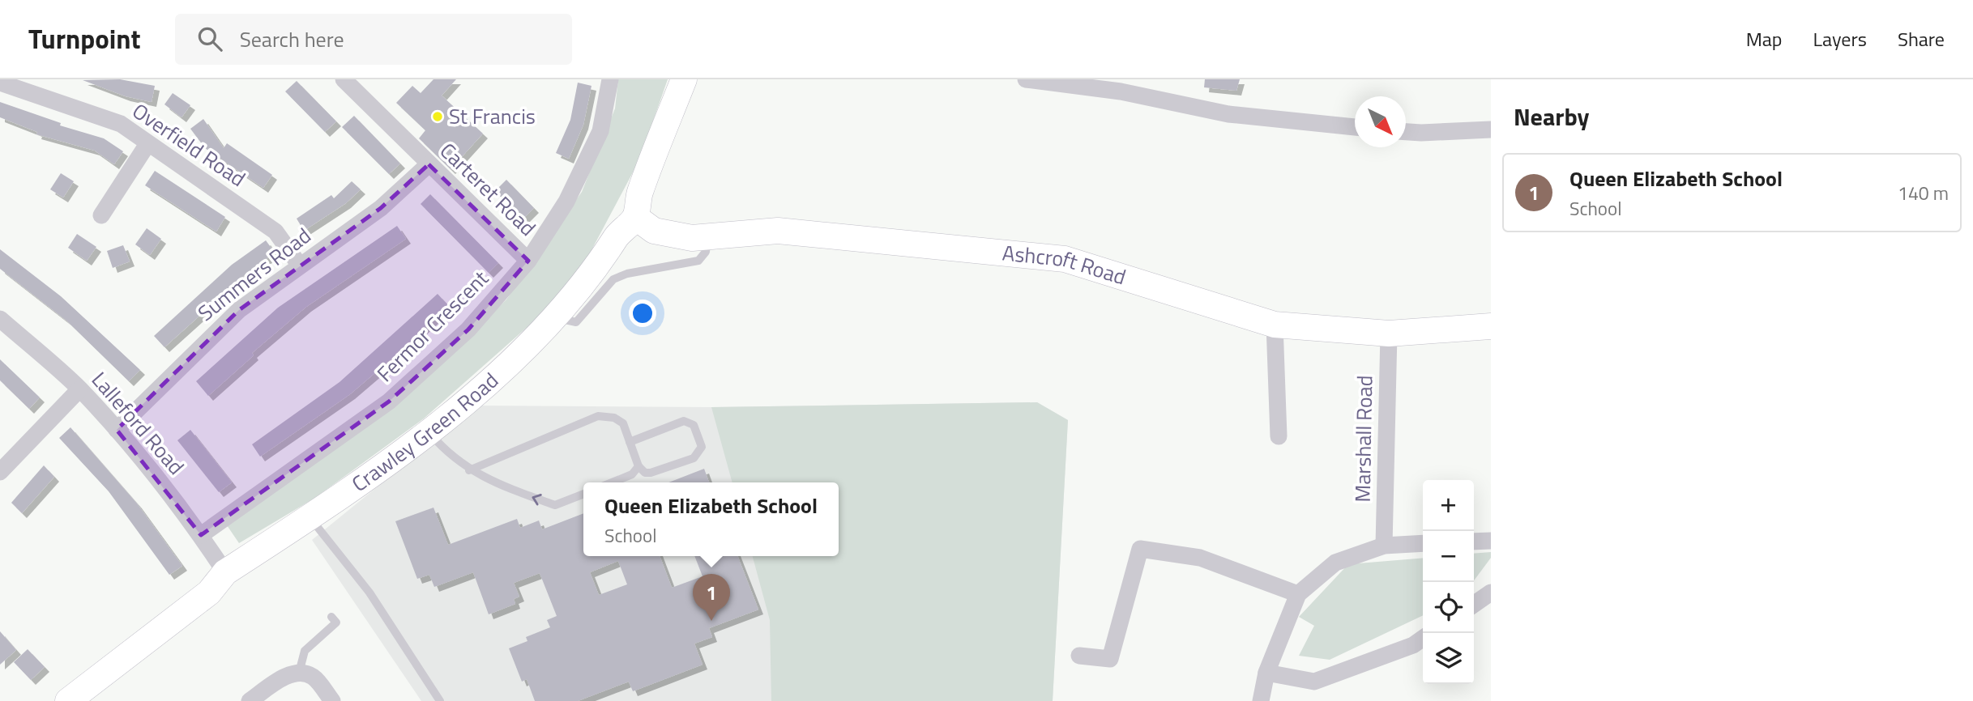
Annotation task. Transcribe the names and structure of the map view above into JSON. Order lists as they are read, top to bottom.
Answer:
{
  "streets": {
    "street": [
      "Overfield Road",
      "Carteret Road",
      "Ashcroft Road",
      "Summers Road",
      "Fermor Crescent",
      "Lalleford Road",
      "Crawley Green Road",
      "Marshall Road"
    ]
  },
  "crossings": [
    ["Overfield Road", "Summers Road"],
    ["Carteret Road", "Summers Road"],
    ["Carteret Road", "Fermor Crescent"],
    ["Ashcroft Road", "Crawley Green Road"],
    ["Ashcroft Road", "Marshall Road"],
    ["Summers Road", "Lalleford Road"],
    ["Fermor Crescent", "Lalleford Road"],
    ["Lalleford Road", "Crawley Green Road"]
  ],
  "places": ["St Francis"],
  "north": "bottom right",
  "page": {
    "header": "Turnpoint",
    "search": "Search here",
    "nav": ["Map", "Layers", "Share"],
    "heading": "Nearby",
    "list": [
      {
        "mark": "1",
        "name": "Queen Elizabeth School",
        "note": "School",
        "value": "140 m"
      }
    ],
    "map_buttons": ["+", "−"],
    "popup": ["Queen Elizabeth School", "School"],
    "pins": "1"
  }
}
